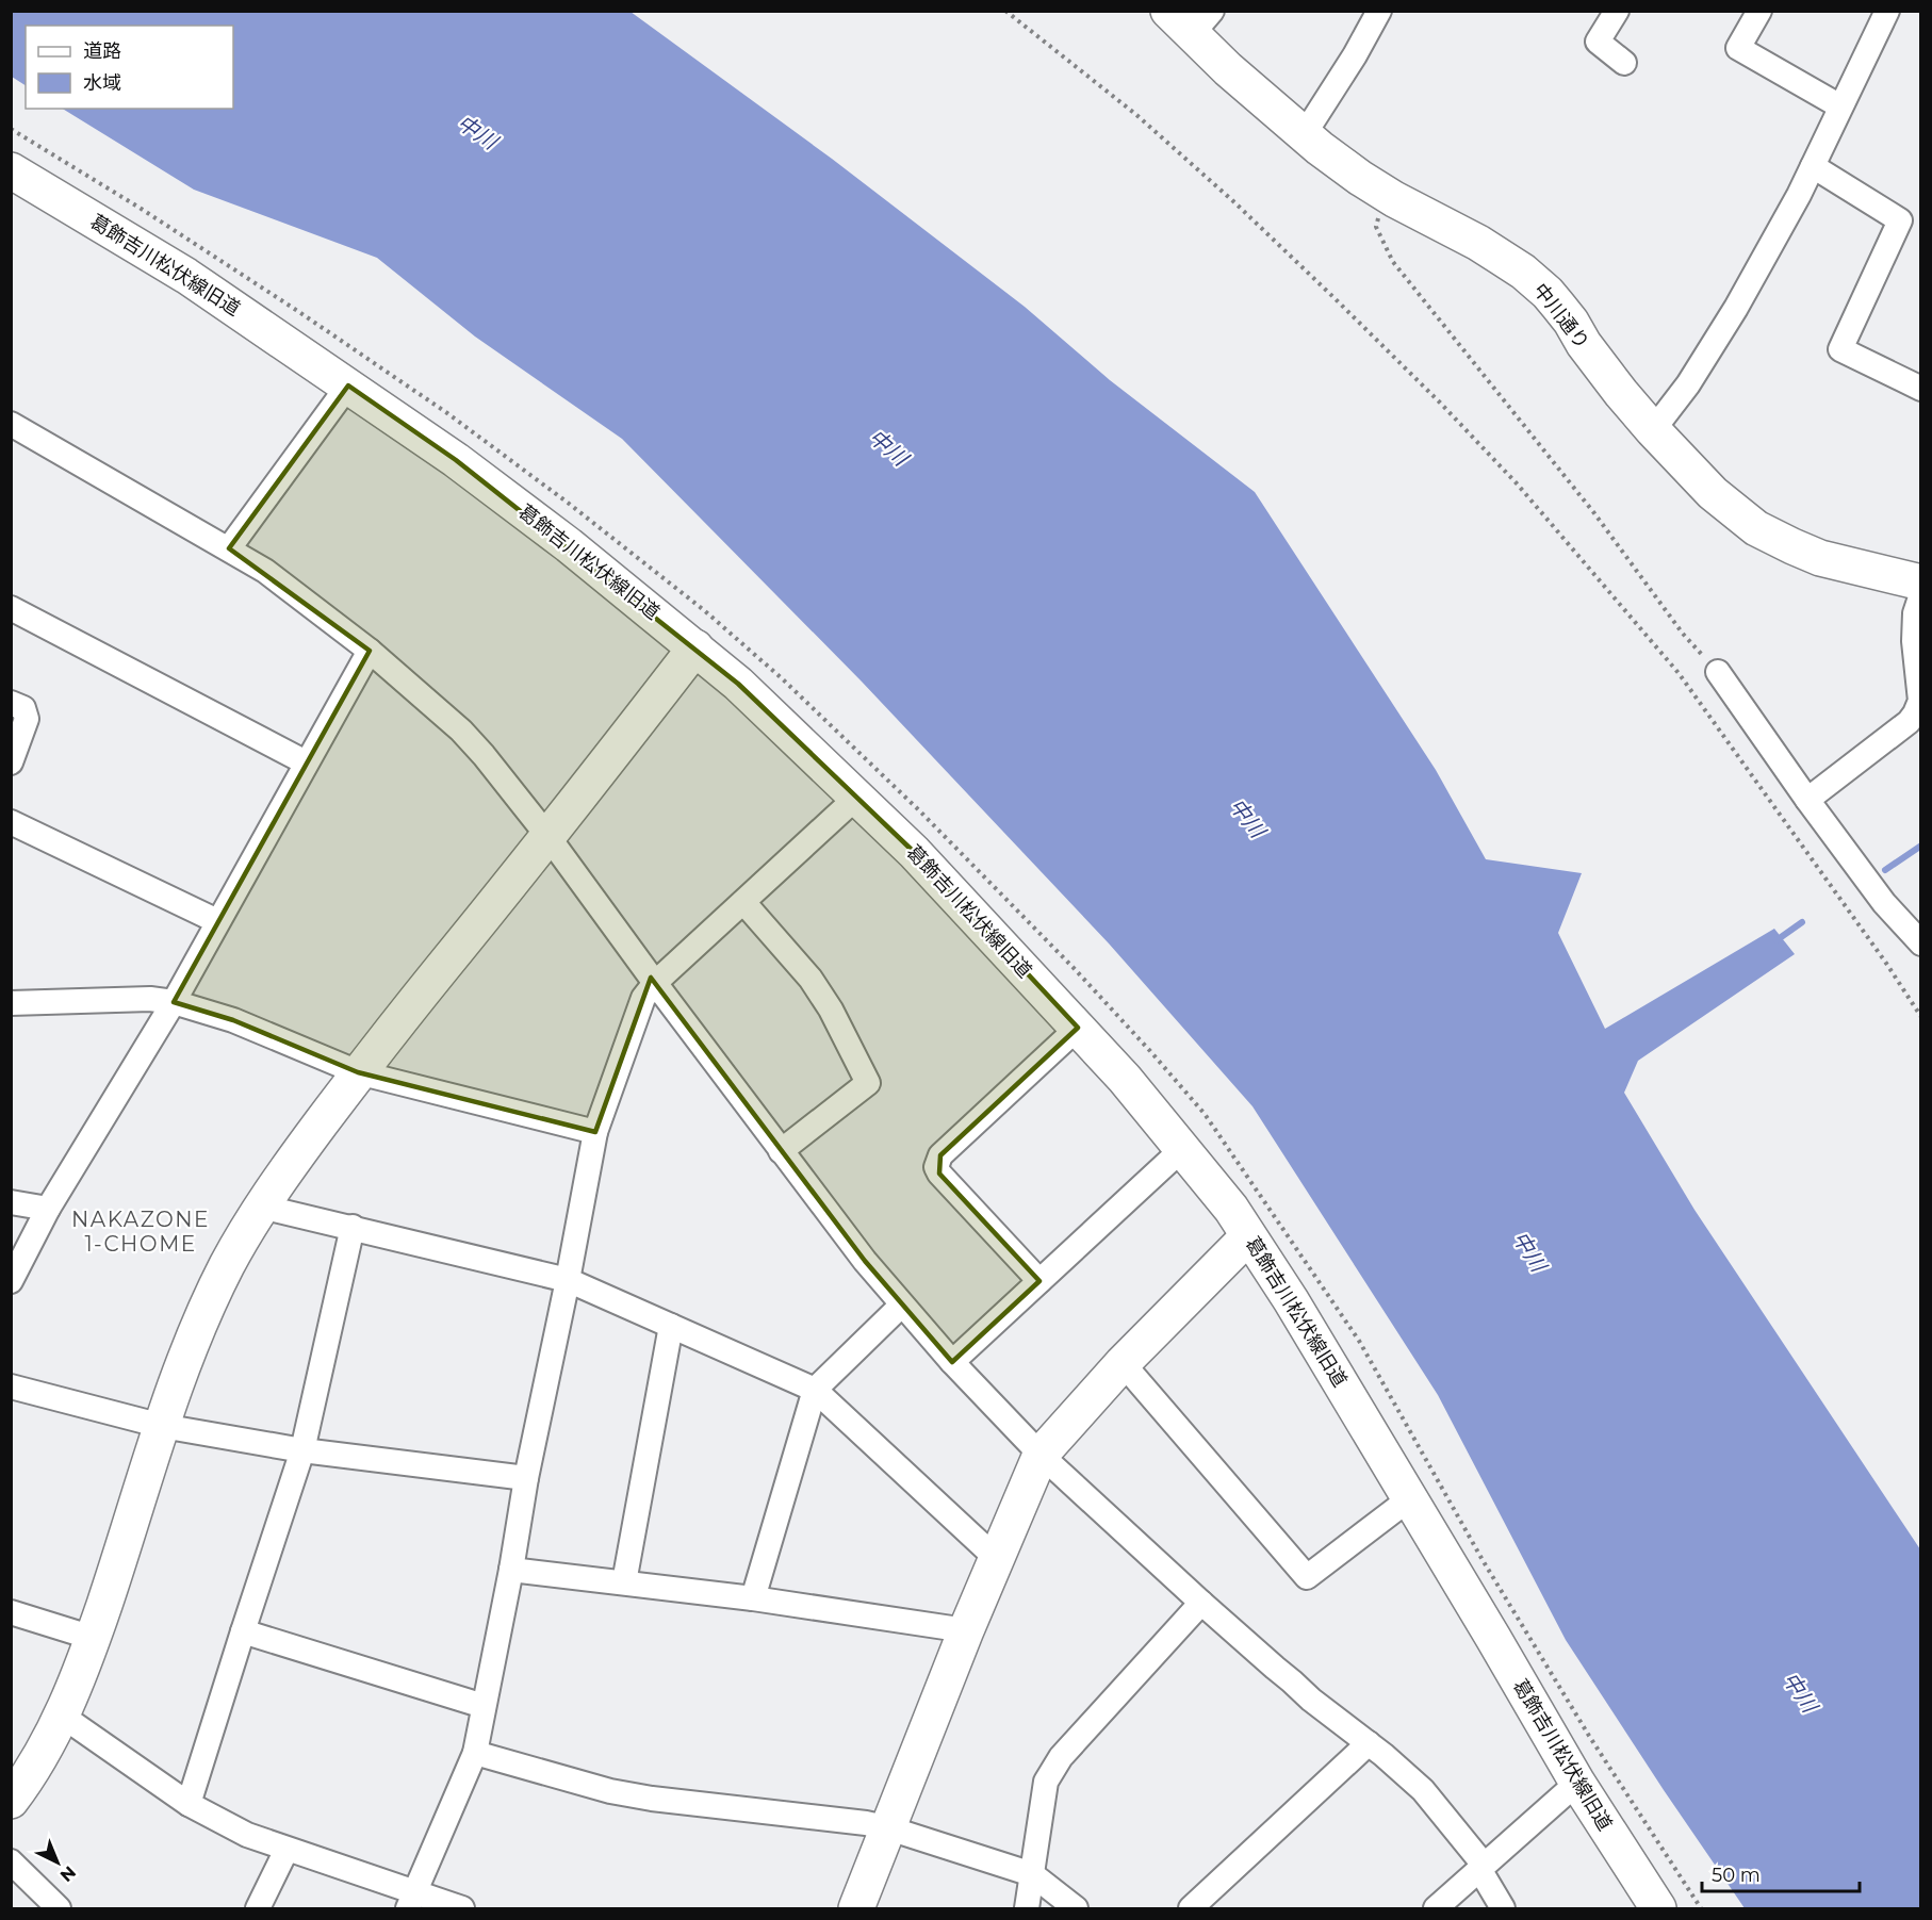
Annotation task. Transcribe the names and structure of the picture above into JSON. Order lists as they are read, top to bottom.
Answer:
{
  "streets": {
    "street": ["葛飾吉川松伏線旧道", "中川通り"]
  },
  "districts": ["NAKAZONE 1-CHOME"],
  "water": ["中川"],
  "legend": ["道路", "水域"],
  "scale_bar": "50 m",
  "north": "bottom right"
}
